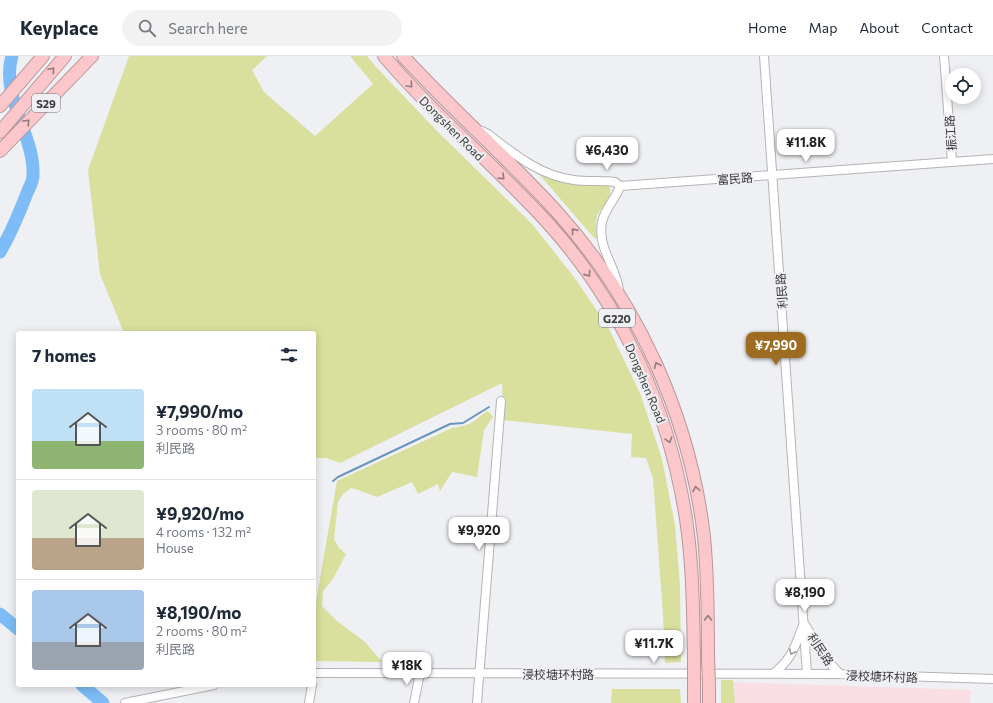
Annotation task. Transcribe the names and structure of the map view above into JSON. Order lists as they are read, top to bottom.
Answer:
{
  "streets": {
    "highway": ["S29", "Dongshen Road", "G220"],
    "street": [
      "振江路",
      "富民路",
      "利民路",
      "浸校塘环村路"
    ]
  },
  "crossings": [
    ["Dongshen Road", "富民路"],
    ["振江路", "富民路"],
    ["富民路", "利民路"],
    ["利民路", "浸校塘环村路"]
  ],
  "page": {
    "header": "Keyplace",
    "search": "Search here",
    "nav": [
      "Home",
      "Map",
      "About",
      "Contact"
    ],
    "price": [
      "¥11.8K",
      "¥6,430",
      "¥7,990",
      "¥9,920",
      "¥8,190",
      "¥11.7K",
      "¥18K"
    ],
    "heading": "7 homes",
    "list": [
      {
        "name": "¥7,990/mo",
        "note": "3 rooms · 80 m² · 利民路"
      },
      {
        "name": "¥9,920/mo",
        "note": "4 rooms · 132 m² · House"
      },
      {
        "name": "¥8,190/mo",
        "note": "2 rooms · 80 m² · 利民路"
      }
    ]
  }
}
